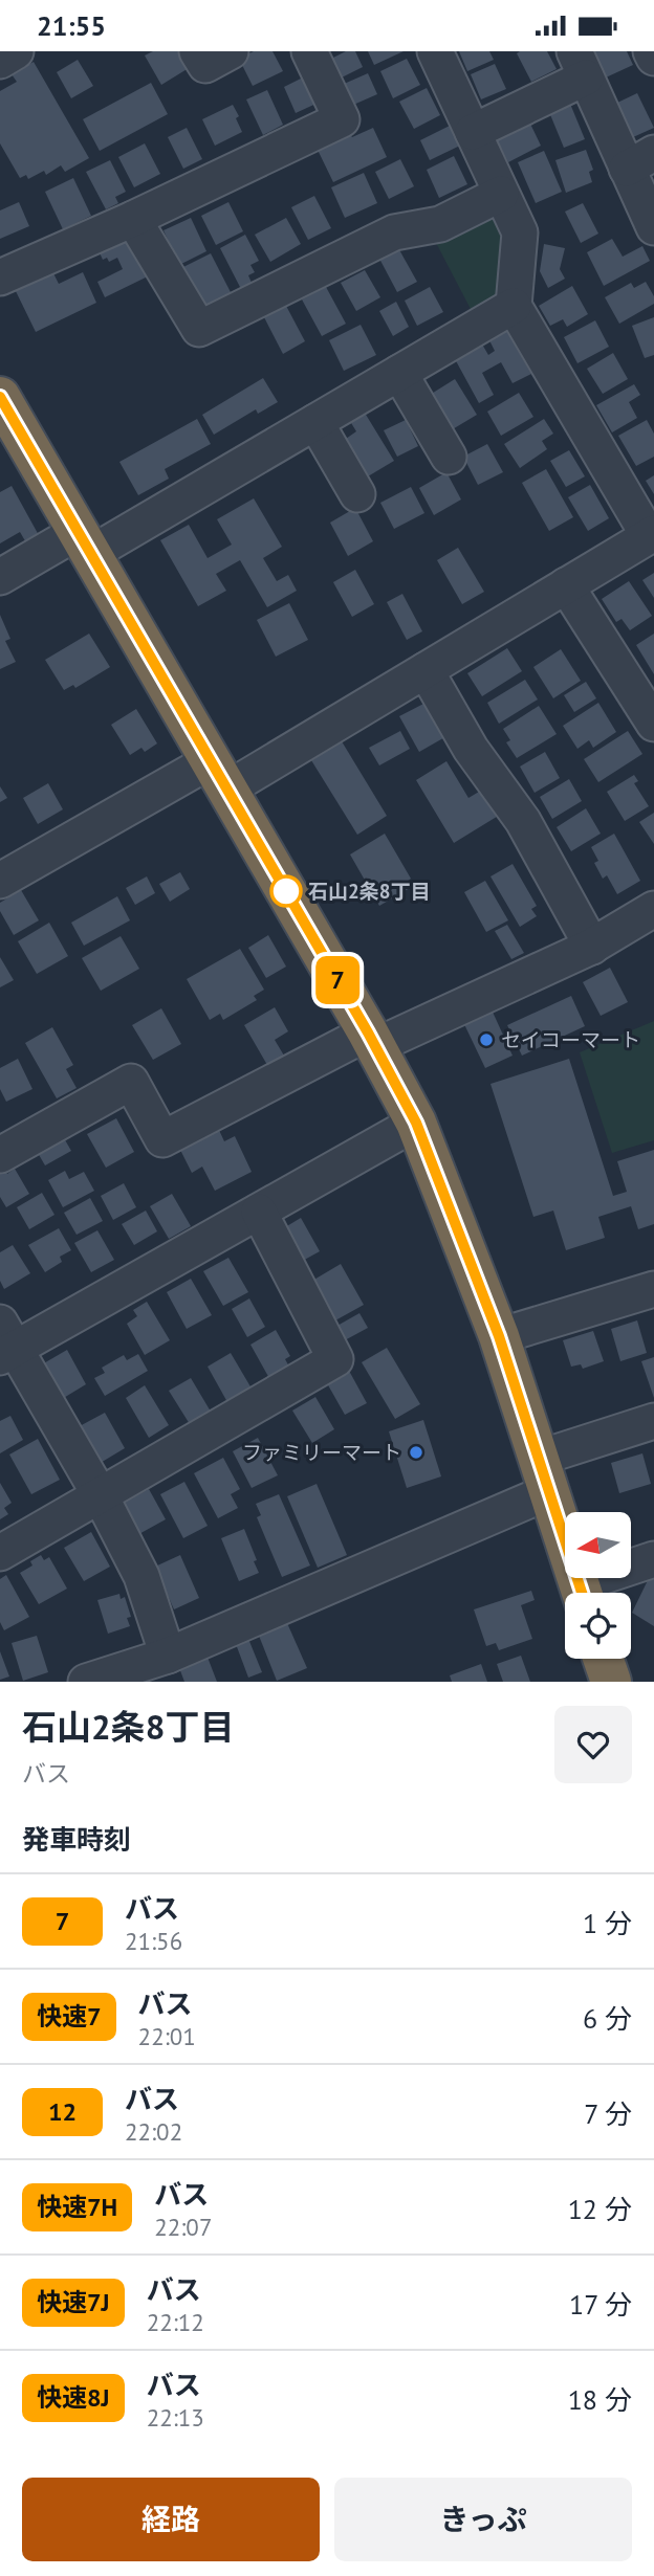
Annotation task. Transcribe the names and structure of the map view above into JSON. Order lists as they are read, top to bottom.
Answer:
{
  "places": ["石山2条8丁目", "セイコーマート", "ファミリーマート"],
  "lines": ["bus line 7"],
  "north": "left",
  "page": {
    "status": "21:55",
    "on_map": "7",
    "heading": [
      ["石山2条8丁目", "バス"],
      "発車時刻"
    ],
    "list": [
      {
        "mark": "7",
        "name": "バス",
        "note": "21:56",
        "value": "1 分"
      },
      {
        "mark": "快速7",
        "name": "バス",
        "note": "22:01",
        "value": "6 分"
      },
      {
        "mark": "12",
        "name": "バス",
        "note": "22:02",
        "value": "7 分"
      },
      {
        "mark": "快速7H",
        "name": "バス",
        "note": "22:07",
        "value": "12 分"
      },
      {
        "mark": "快速7J",
        "name": "バス",
        "note": "22:12",
        "value": "17 分"
      },
      {
        "mark": "快速8J",
        "name": "バス",
        "note": "22:13",
        "value": "18 分"
      }
    ],
    "buttons": ["経路", "きっぷ"]
  }
}
